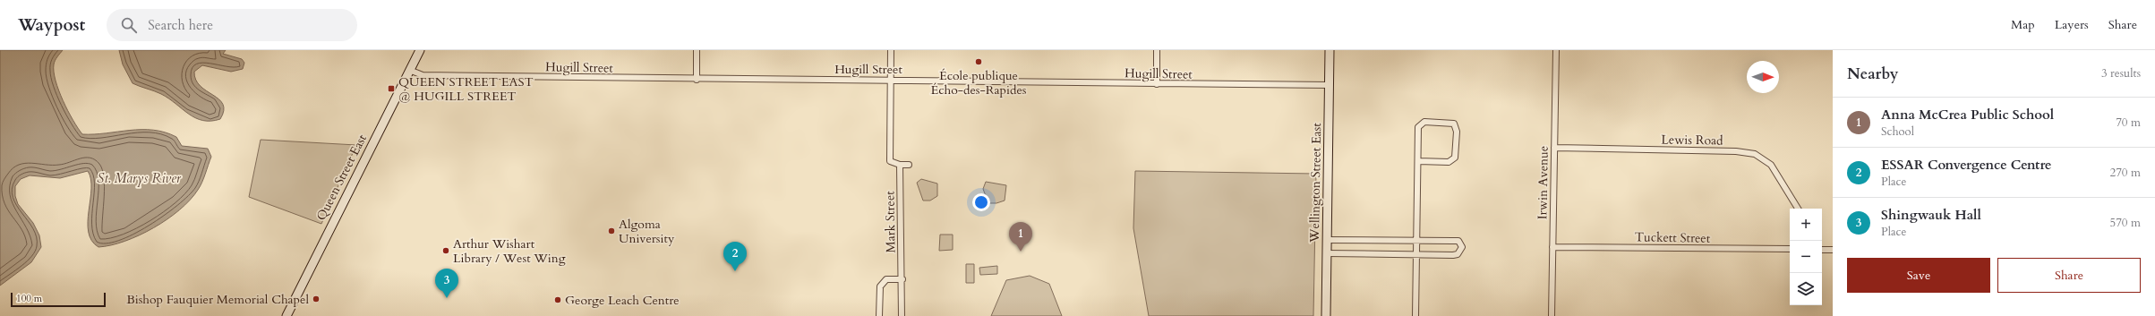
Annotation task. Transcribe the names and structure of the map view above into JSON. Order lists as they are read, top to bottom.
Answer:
{
  "streets": {
    "main road": ["Queen Street East", "Wellington Street East"],
    "street": [
      "Hugill Street",
      "Lewis Road",
      "Irwin Avenue",
      "Mark Street",
      "Tuckett Street"
    ]
  },
  "crossings": [
    ["Hugill Street", "Queen Street East"],
    ["Hugill Street", "Wellington Street East"],
    ["Lewis Road", "Irwin Avenue"],
    ["Irwin Avenue", "Tuckett Street"]
  ],
  "water": ["St. Marys River"],
  "places": {
    "other": [
      "École publique Écho-des-Rapides",
      "Algoma University",
      "Arthur Wishart Library / West Wing",
      "Bishop Fauquier Memorial Chapel",
      "George Leach Centre"
    ],
    "transit": ["QUEEN STREET EAST @ HUGILL STREET"]
  },
  "scale_bar": "100 m",
  "north": "right",
  "page": {
    "header": "Waypost",
    "search": "Search here",
    "nav": ["Map", "Layers", "Share"],
    "heading": ["Nearby", "3 results"],
    "list": [
      {
        "mark": "1",
        "name": "Anna McCrea Public School",
        "note": "School",
        "value": "70 m"
      },
      {
        "mark": "2",
        "name": "ESSAR Convergence Centre",
        "note": "Place",
        "value": "270 m"
      },
      {
        "mark": "3",
        "name": "Shingwauk Hall",
        "note": "Place",
        "value": "570 m"
      }
    ],
    "map_buttons": ["+", "−"],
    "pins": ["1", "2", "3"],
    "buttons": ["Save", "Share"],
    "scale": "100 m"
  }
}
